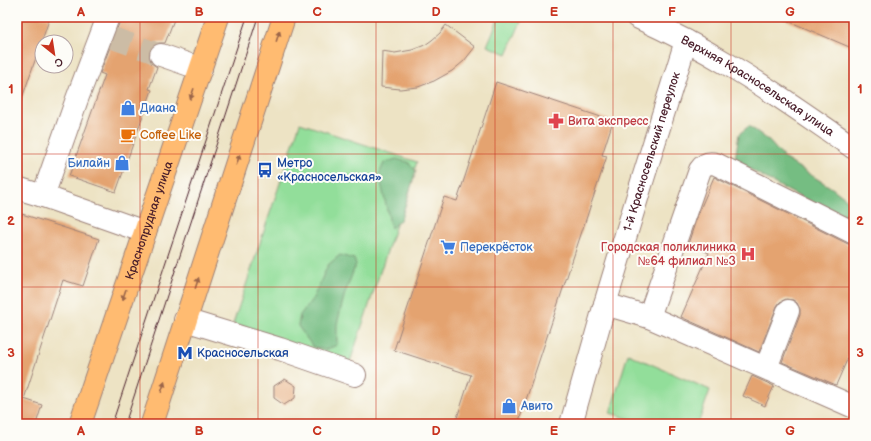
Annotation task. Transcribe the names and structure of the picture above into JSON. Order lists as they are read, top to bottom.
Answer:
{
  "streets": {
    "main road": ["Краснопрудная улица"],
    "street": ["Верхняя Красносельская улица", "1-й Красносельский переулок"]
  },
  "crossings": [
    ["Верхняя Красносельская улица", "1-й Красносельский переулок"]
  ],
  "places": {
    "shop": ["Диана", "Билайн", "Авито"],
    "pharmacy": ["Вита экспресс"],
    "cafe": ["Coffee Like"],
    "bus stop": ["Метро «Красносельская»"],
    "supermarket": ["Перекрёсток"],
    "hospital": ["Городская поликлиника №64 филиал №3"],
    "metro station": ["Красносельская"]
  },
  "north": "bottom right",
  "grid": {
    "columns": [
      "A",
      "B",
      "C",
      "D",
      "E",
      "F",
      "G"
    ],
    "rows": ["1", "2", "3"]
  }
}
